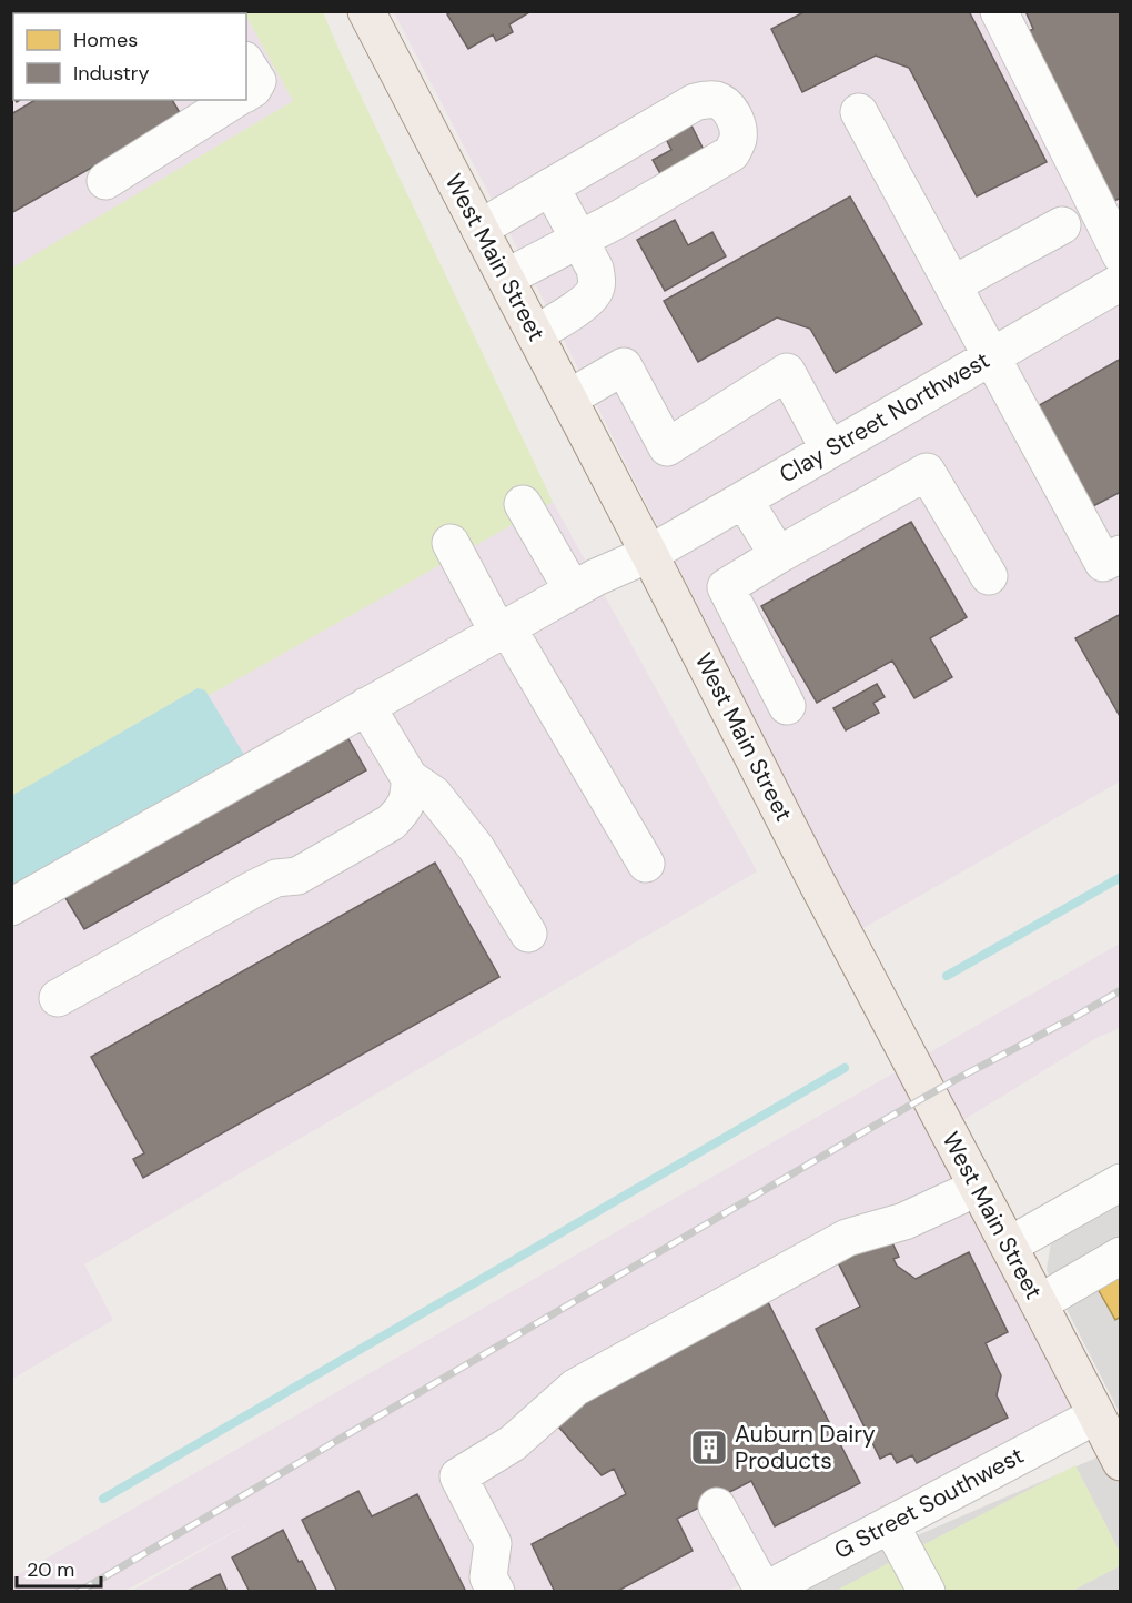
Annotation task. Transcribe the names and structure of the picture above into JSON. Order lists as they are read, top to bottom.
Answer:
{
  "streets": {
    "main road": ["West Main Street"],
    "street": ["Clay Street Northwest", "G Street Southwest"]
  },
  "crossings": [
    ["West Main Street", "Clay Street Northwest"],
    ["West Main Street", "G Street Southwest"]
  ],
  "places": {
    "building": ["Auburn Dairy Products"]
  },
  "legend": ["Homes", "Industry"],
  "scale_bar": "20 m"
}
